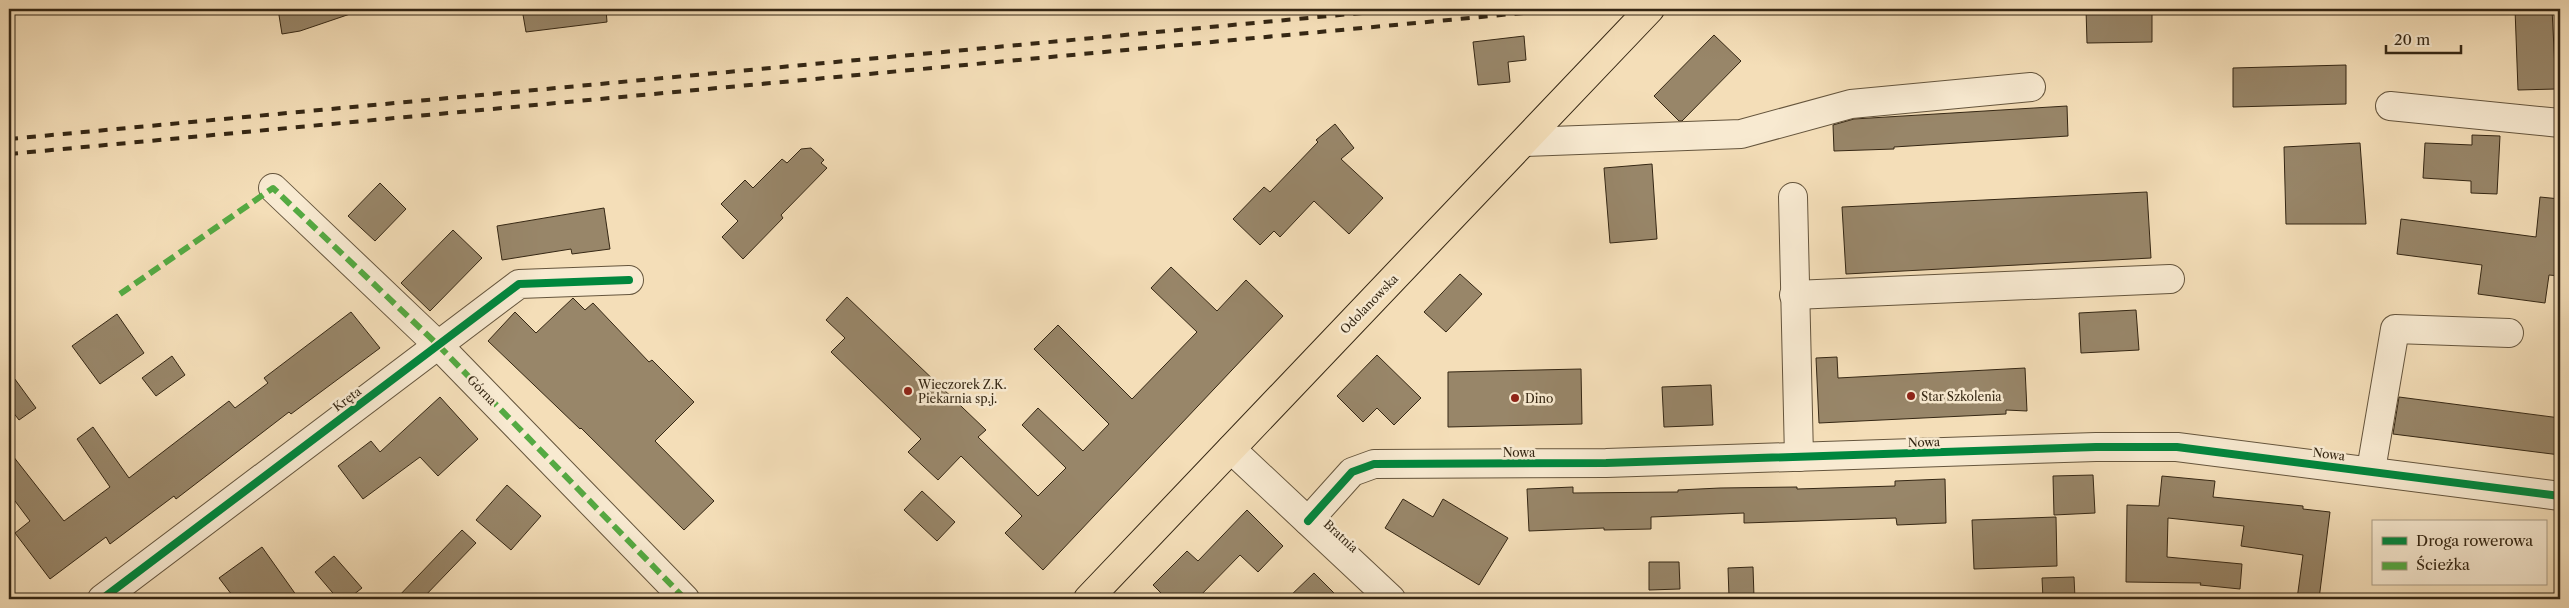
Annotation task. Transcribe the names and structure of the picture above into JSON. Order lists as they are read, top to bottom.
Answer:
{
  "streets": {
    "main road": ["Odolanowska"],
    "street": [
      "Górna",
      "Kręta",
      "Nowa",
      "Bratnia"
    ]
  },
  "crossings": [
    ["Odolanowska", "Bratnia"],
    ["Górna", "Kręta"],
    ["Nowa", "Bratnia"]
  ],
  "places": ["Wieczorek Z.K. Piekarnia sp.j.", "Star Szkolenia", "Dino"],
  "legend": ["Droga rowerowa", "Ścieżka"],
  "scale_bar": "20 m"
}
